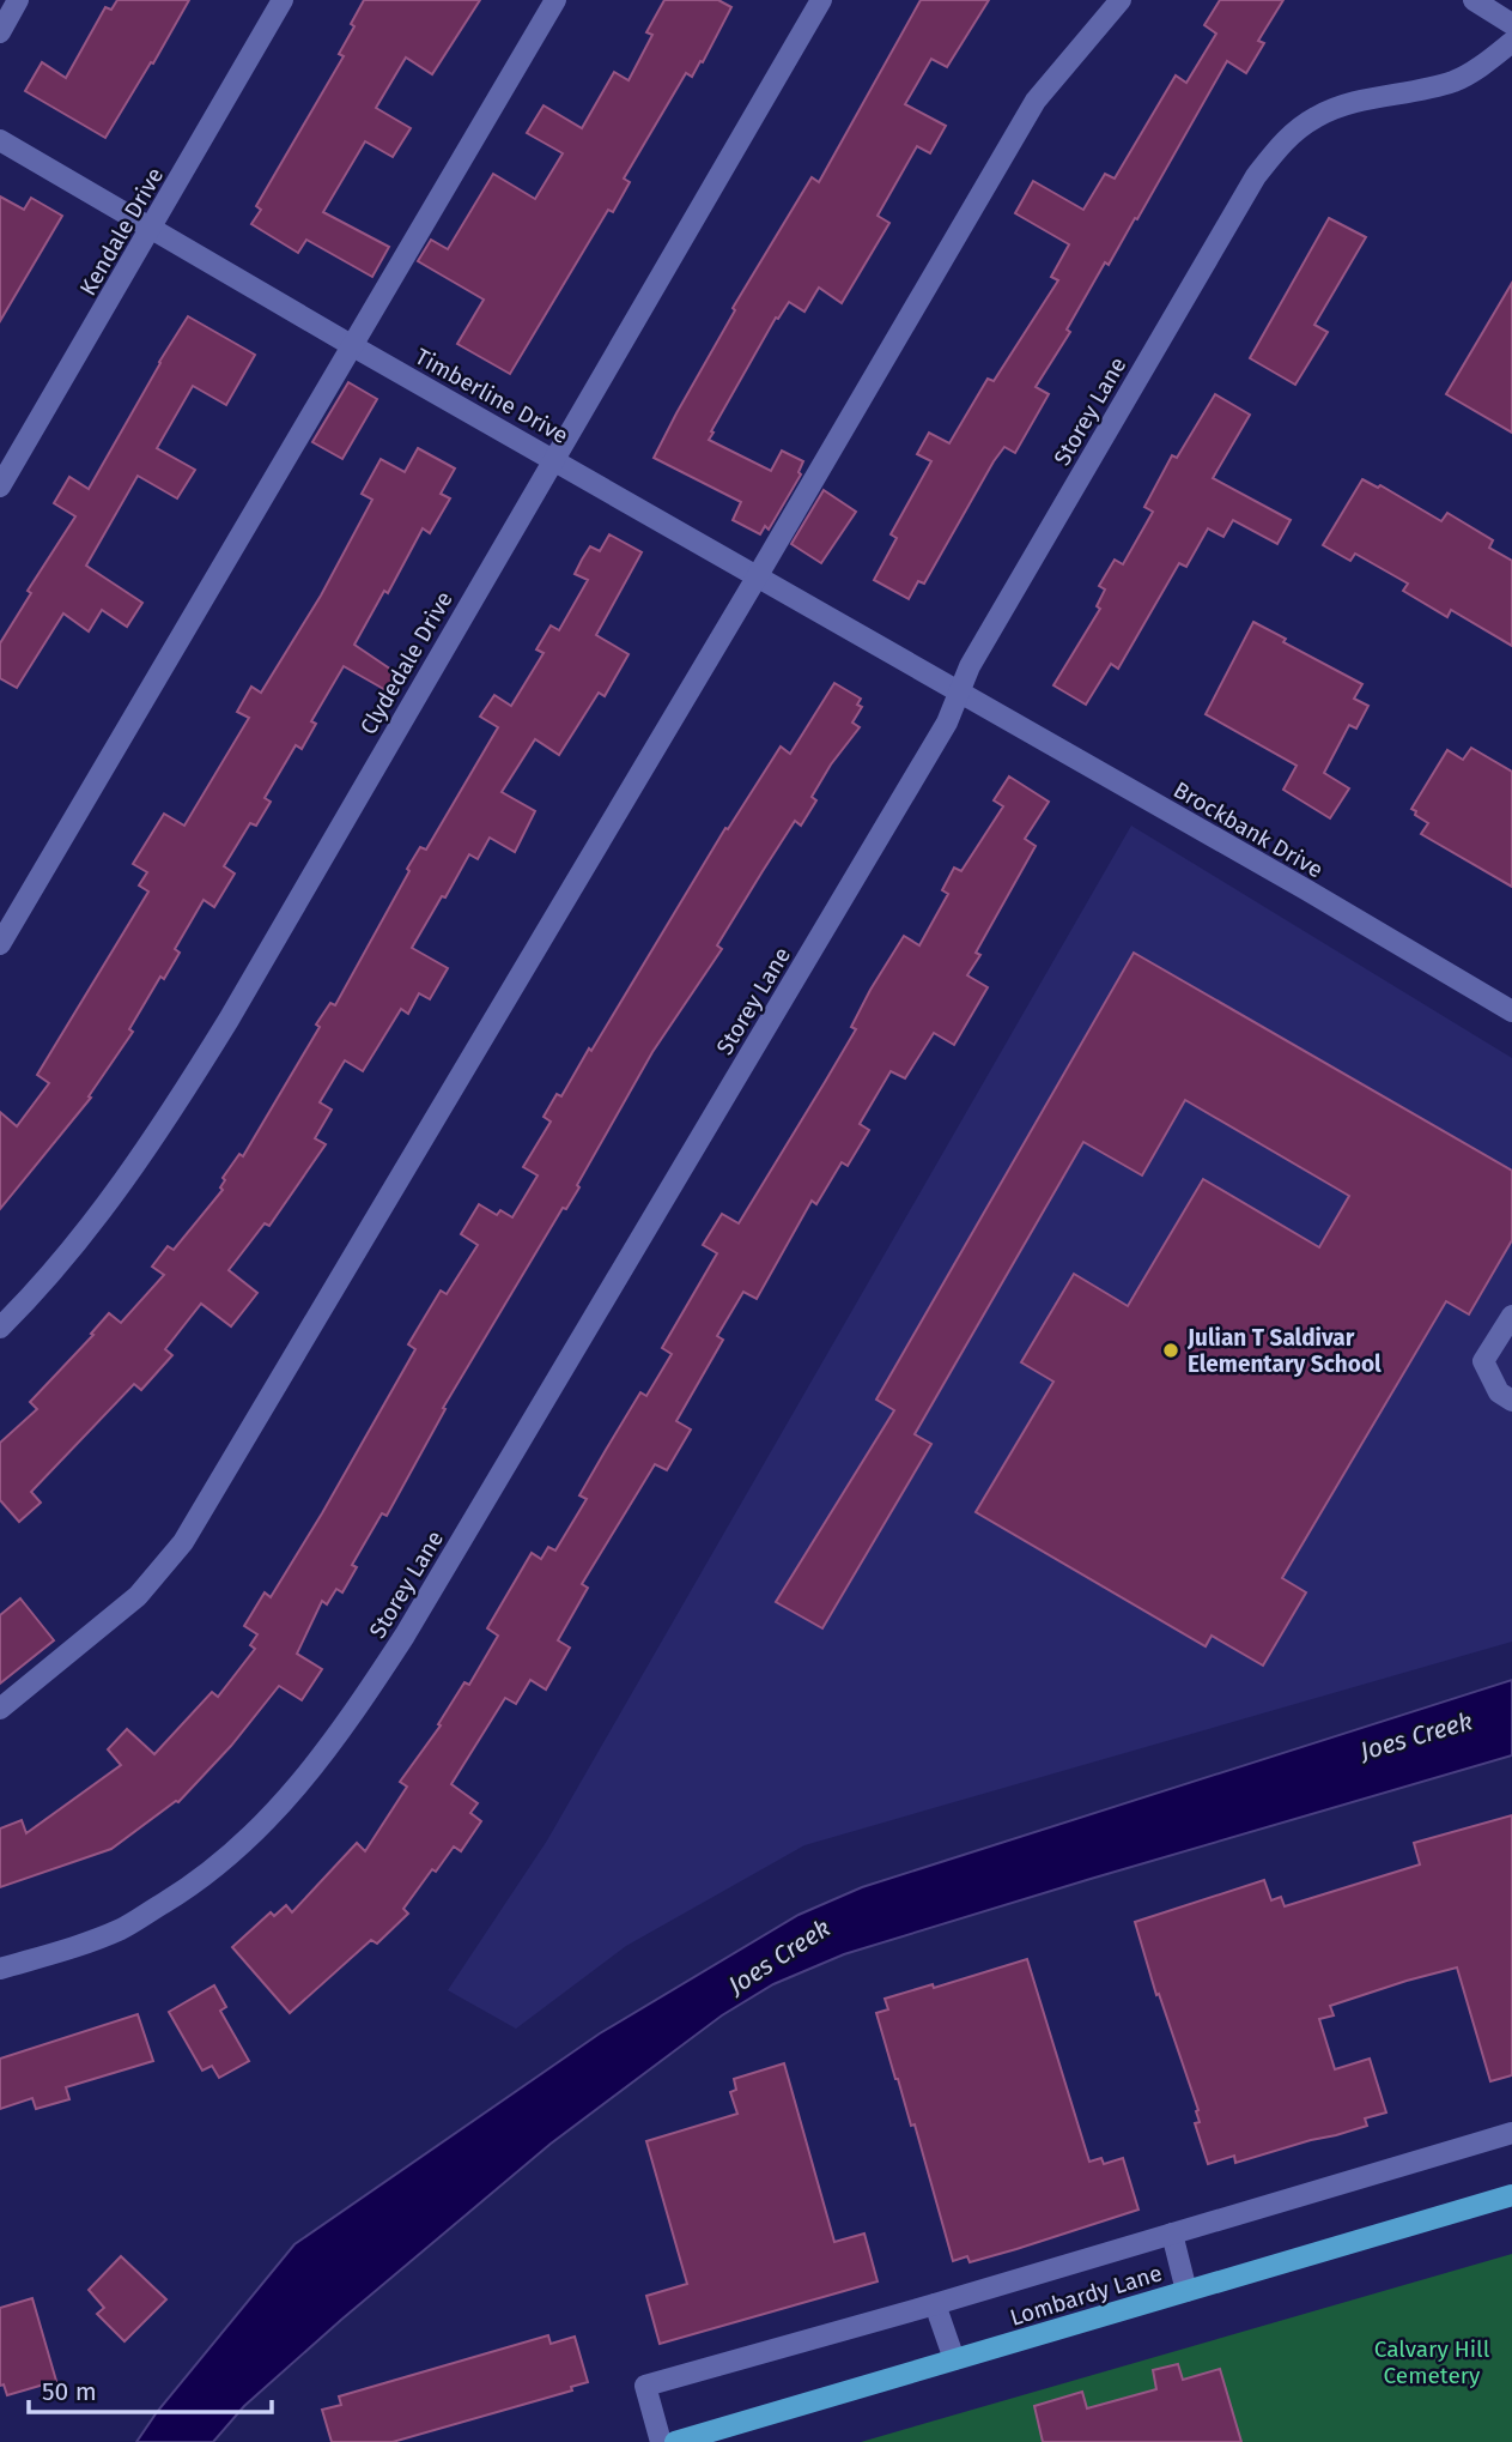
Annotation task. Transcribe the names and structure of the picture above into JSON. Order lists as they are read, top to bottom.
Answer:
{
  "streets": {
    "main road": ["Lombardy Lane"],
    "street": [
      "Kendale Drive",
      "Timberline Drive",
      "Storey Lane",
      "Clydedale Drive",
      "Brockbank Drive"
    ]
  },
  "crossings": [
    ["Kendale Drive", "Timberline Drive"],
    ["Timberline Drive", "Storey Lane"],
    ["Timberline Drive", "Clydedale Drive"],
    ["Timberline Drive", "Brockbank Drive"],
    ["Storey Lane", "Brockbank Drive"]
  ],
  "water": ["Joes Creek"],
  "parks": ["Calvary Hill Cemetery"],
  "places": ["Julian T Saldivar Elementary School"],
  "scale_bar": "50 m"
}
